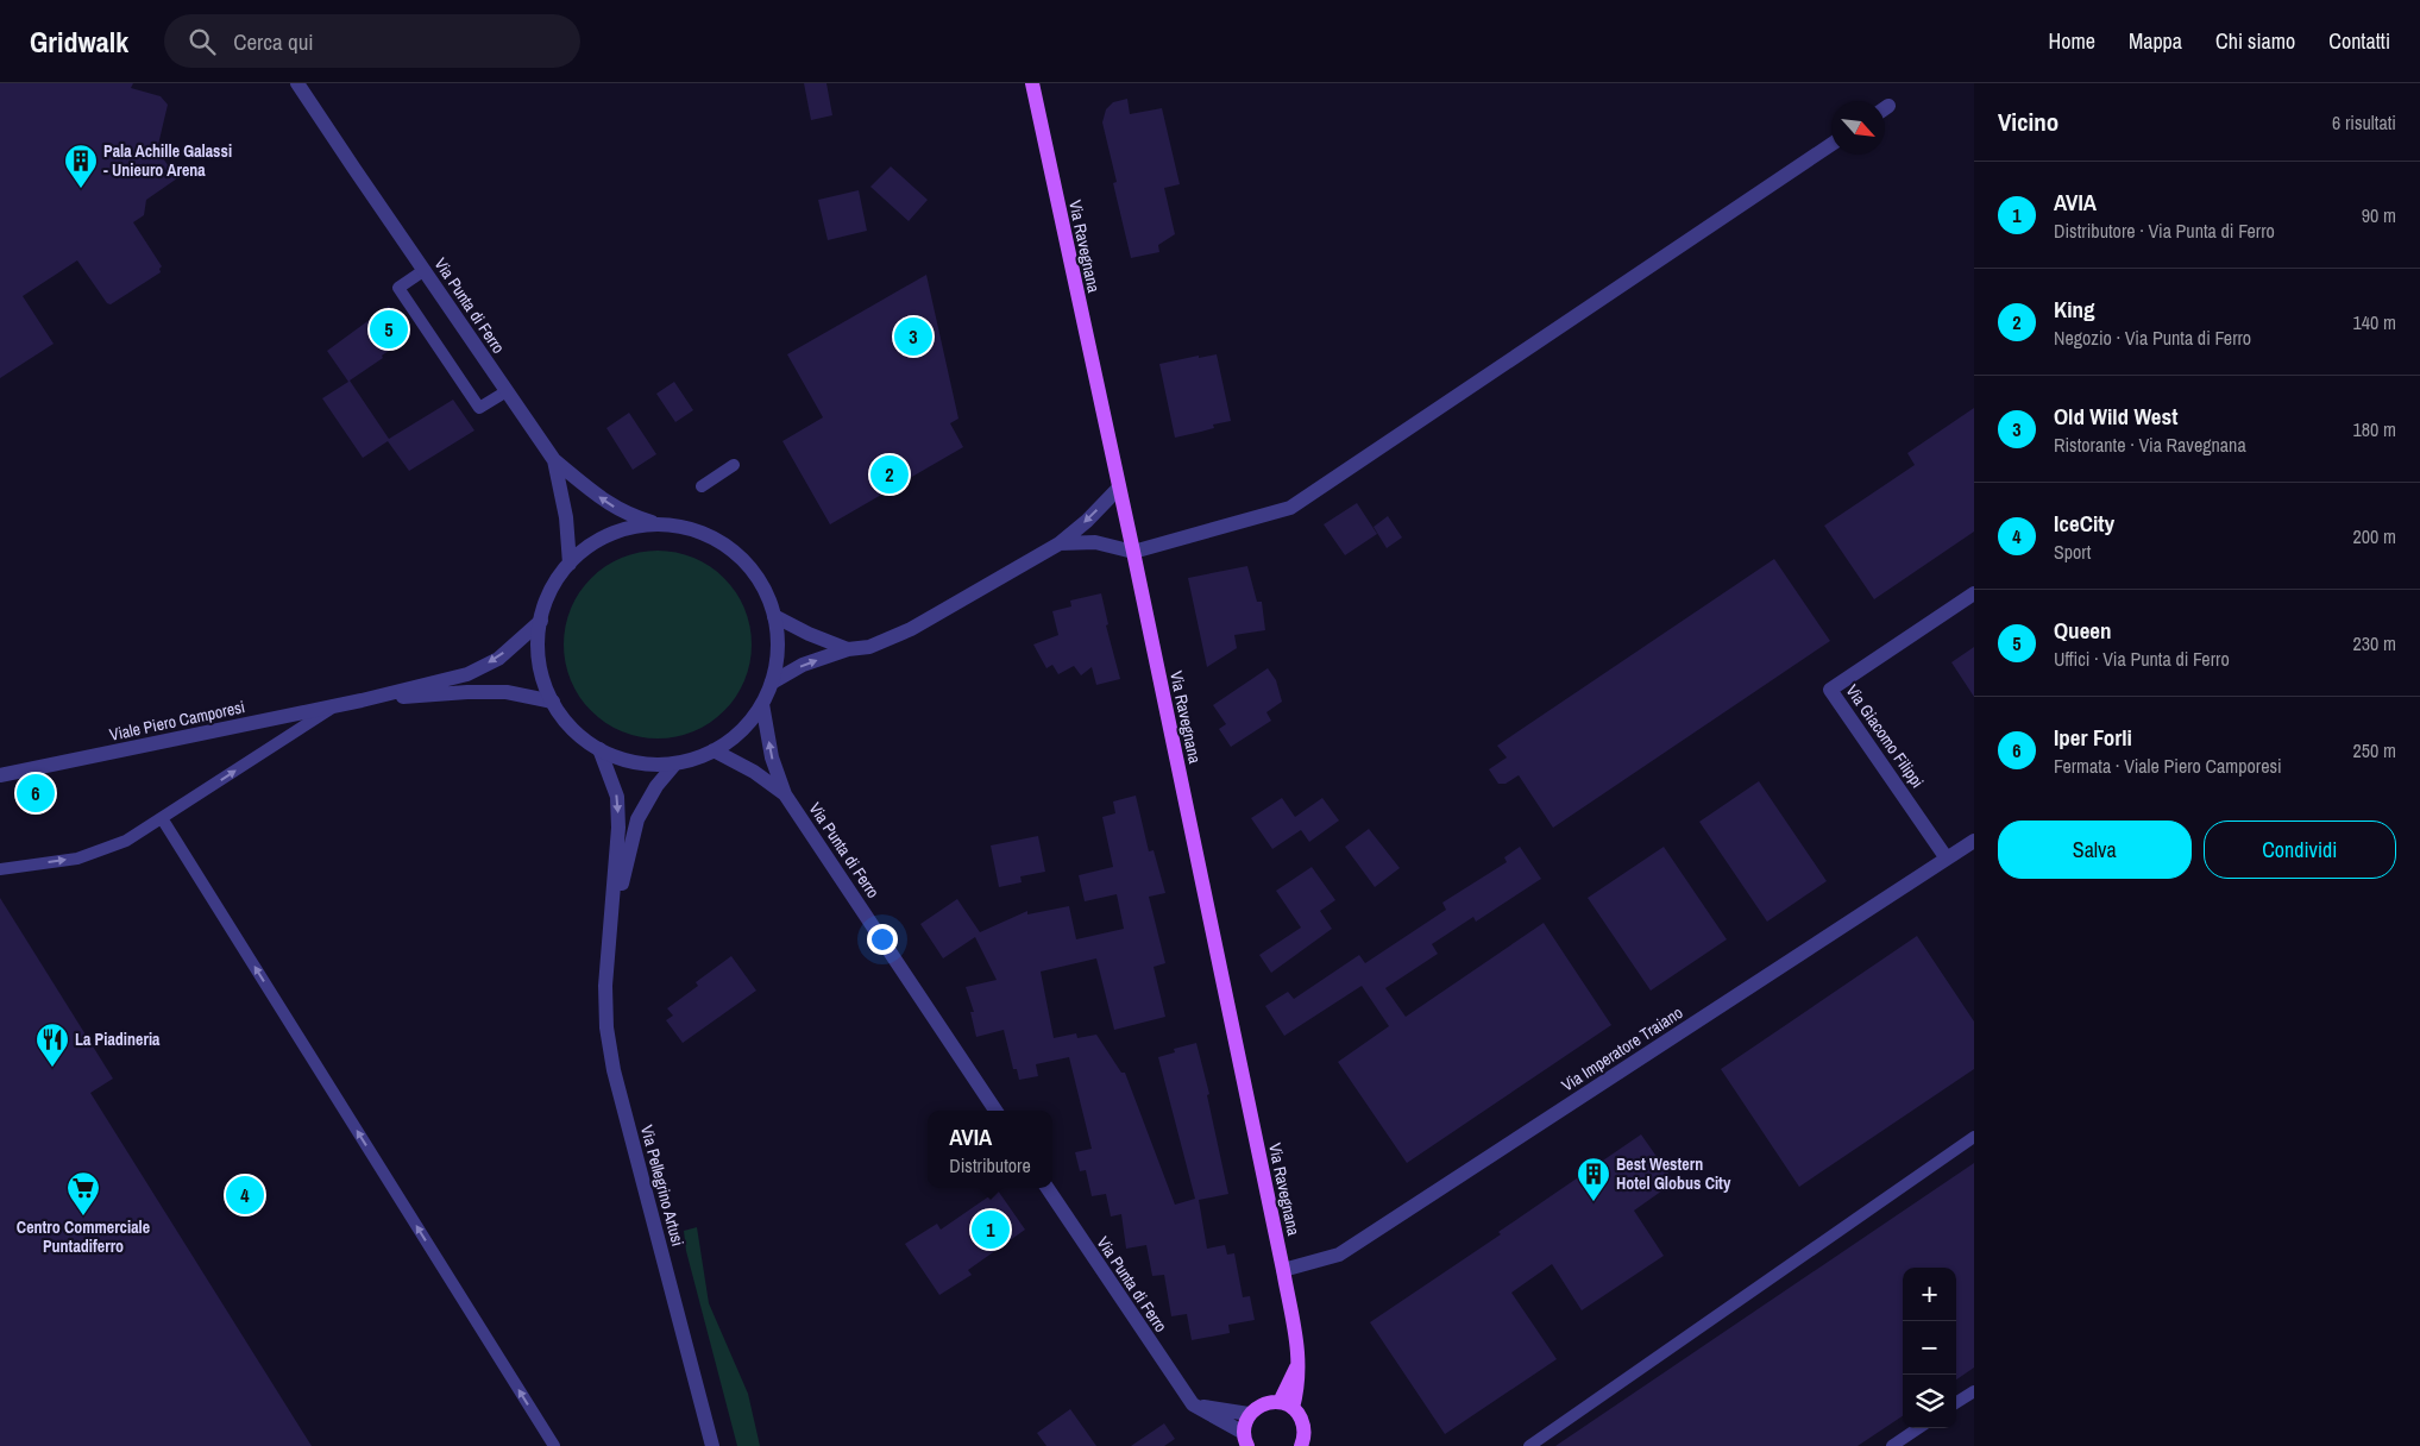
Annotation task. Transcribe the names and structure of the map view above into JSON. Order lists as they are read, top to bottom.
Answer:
{
  "streets": {
    "main road": ["Via Ravegnana"],
    "street": [
      "Via Punta di Ferro",
      "Viale Piero Camporesi",
      "Via Giacomo Filippi",
      "Via Imperatore Traiano",
      "Via Pellegrino Artusi"
    ]
  },
  "crossings": [
    ["Via Ravegnana", "Via Imperatore Traiano"],
    ["Via Giacomo Filippi", "Via Imperatore Traiano"]
  ],
  "places": {
    "building": ["Pala Achille Galassi - Unieuro Arena", "Best Western Hotel Globus City"],
    "restaurant": ["La Piadineria"],
    "supermarket": ["Centro Commerciale Puntadiferro"]
  },
  "north": "bottom right",
  "page": {
    "header": "Gridwalk",
    "search": "Cerca qui",
    "nav": [
      "Home",
      "Mappa",
      "Chi siamo",
      "Contatti"
    ],
    "heading": ["Vicino", "6 risultati"],
    "list": [
      {
        "mark": "1",
        "name": "AVIA",
        "note": "Distributore · Via Punta di Ferro",
        "value": "90 m"
      },
      {
        "mark": "2",
        "name": "King",
        "note": "Negozio · Via Punta di Ferro",
        "value": "140 m"
      },
      {
        "mark": "3",
        "name": "Old Wild West",
        "note": "Ristorante · Via Ravegnana",
        "value": "180 m"
      },
      {
        "mark": "4",
        "name": "IceCity",
        "note": "Sport",
        "value": "200 m"
      },
      {
        "mark": "5",
        "name": "Queen",
        "note": "Uffici · Via Punta di Ferro",
        "value": "230 m"
      },
      {
        "mark": "6",
        "name": "Iper Forli",
        "note": "Fermata · Viale Piero Camporesi",
        "value": "250 m"
      }
    ],
    "pins": [
      "5",
      "3",
      "2",
      "6",
      "4",
      "1"
    ],
    "buttons": ["Salva", "Condividi"],
    "popup": ["AVIA", "Distributore"],
    "map_buttons": ["+", "−"]
  }
}
